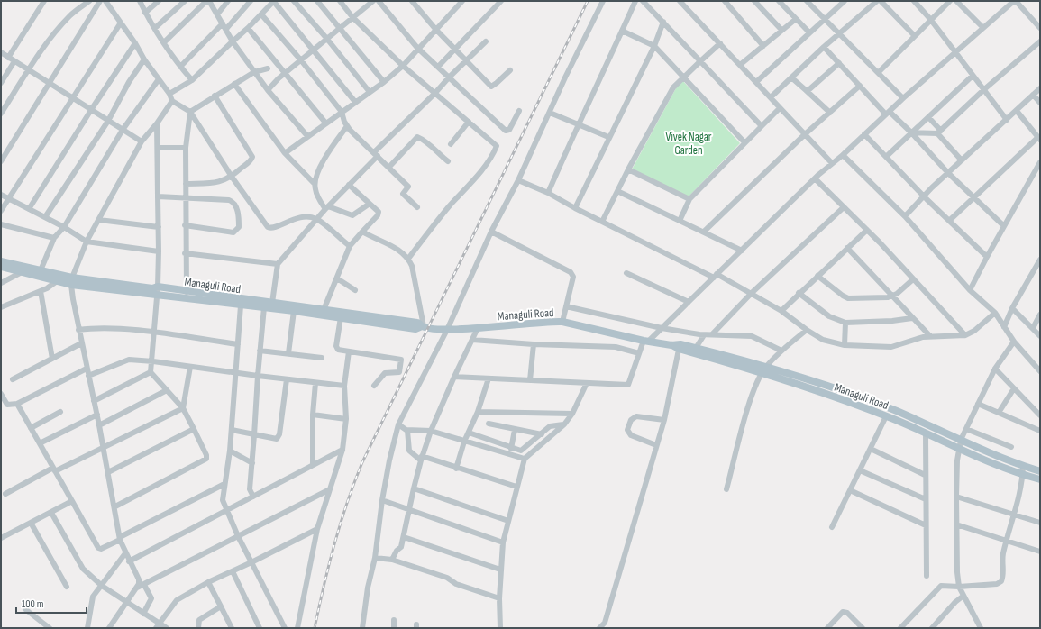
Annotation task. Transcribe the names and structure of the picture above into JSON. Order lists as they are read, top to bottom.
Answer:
{
  "streets": {
    "main road": ["Managuli Road"]
  },
  "parks": ["Vivek Nagar Garden"],
  "scale_bar": "100 m"
}
